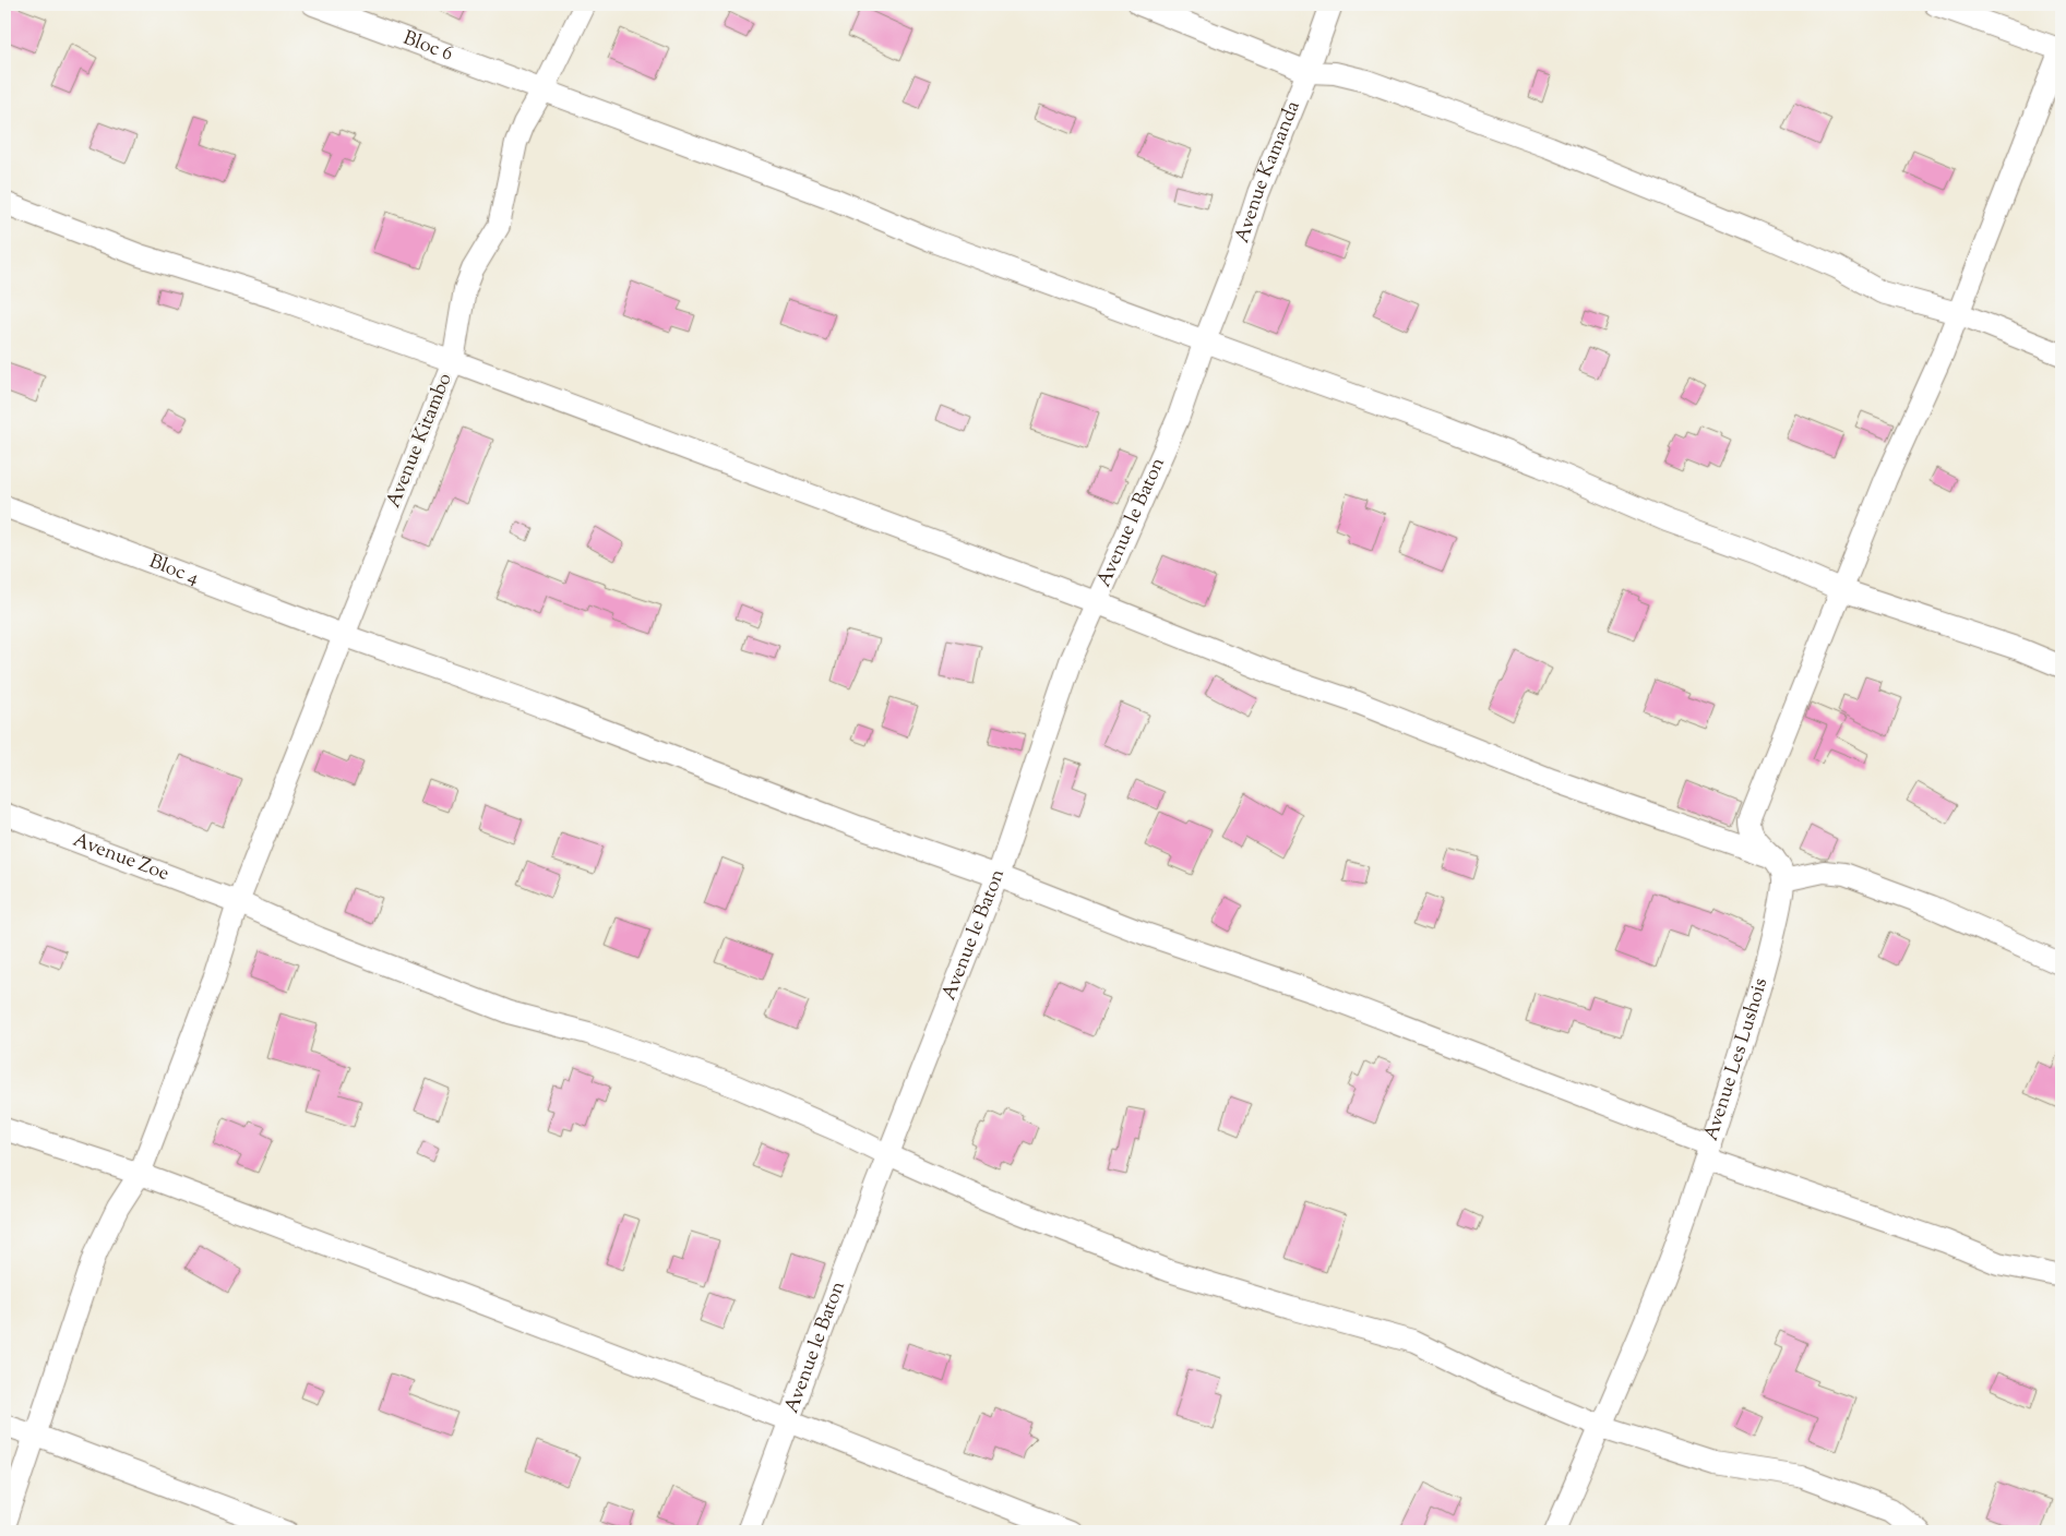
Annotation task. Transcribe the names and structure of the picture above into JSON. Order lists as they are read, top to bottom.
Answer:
{
  "streets": {
    "street": [
      "Bloc 6",
      "Avenue Kamanda",
      "Avenue Kitambo",
      "Avenue le Baton",
      "Bloc 4",
      "Avenue Zoe",
      "Avenue Les Lushois"
    ]
  },
  "crossings": [
    ["Bloc 6", "Avenue Kamanda"],
    ["Bloc 6", "Avenue le Baton"],
    ["Avenue Kamanda", "Avenue le Baton"],
    ["Avenue Kitambo", "Bloc 4"],
    ["Avenue Kitambo", "Avenue Zoe"],
    ["Avenue le Baton", "Bloc 4"],
    ["Avenue le Baton", "Avenue Zoe"],
    ["Bloc 4", "Avenue Les Lushois"],
    ["Avenue Zoe", "Avenue Les Lushois"]
  ]
}
